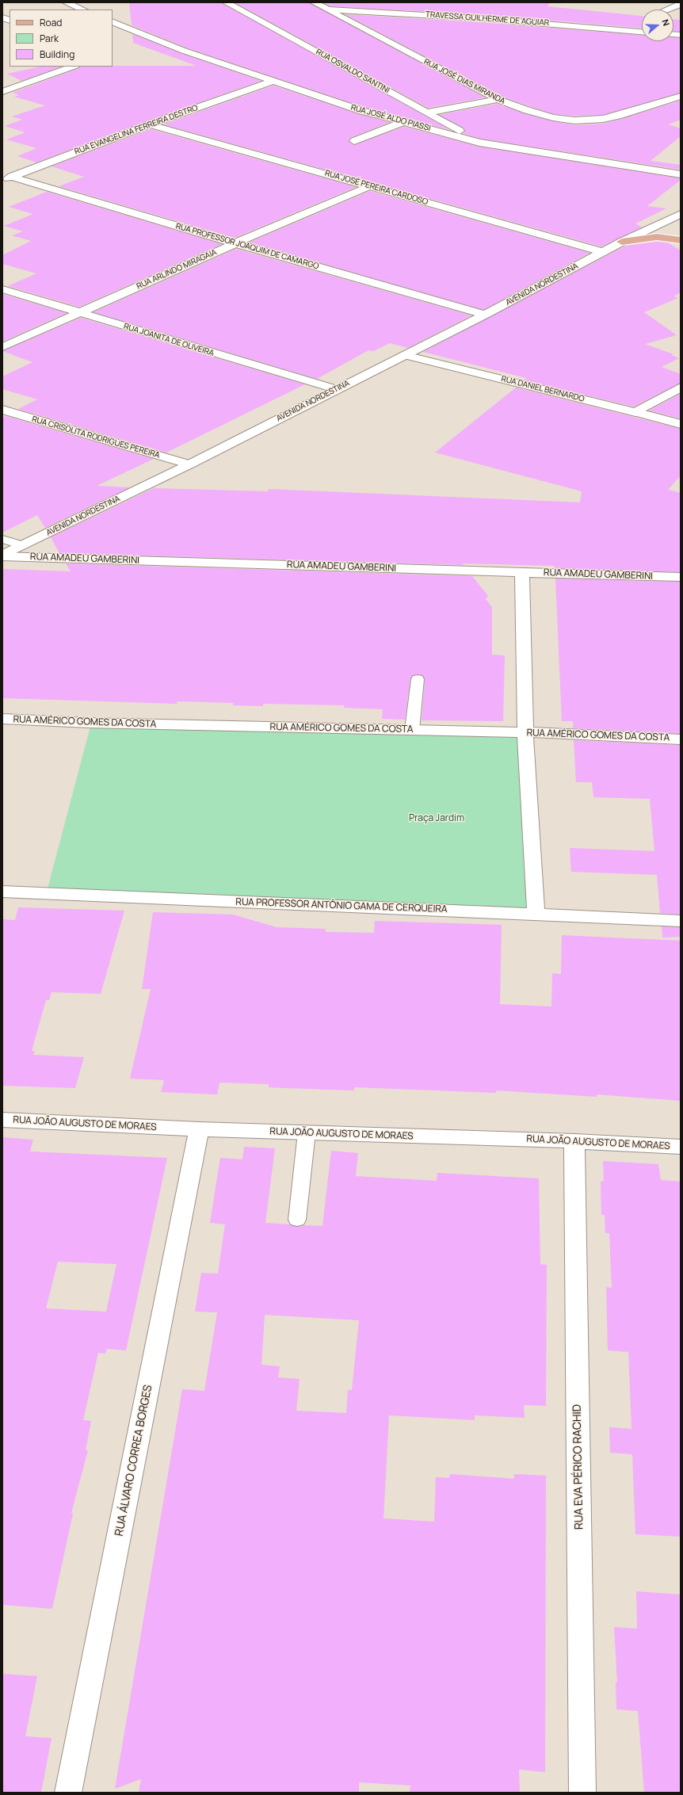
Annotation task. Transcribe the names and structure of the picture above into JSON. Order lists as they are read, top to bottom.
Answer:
{
  "streets": {
    "street": [
      "TRAVESSA GUILHERME DE AGUIAR",
      "RUA OSVALDO SANTINI",
      "RUA JOSÉ DIAS MIRANDA",
      "RUA JOSÉ ALDO PIASSI",
      "RUA EVANGELINA FERREIRA DESTRO",
      "RUA JOSÉ PEREIRA CARDOSO",
      "RUA PROFESSOR JOAQUIM DE CAMARGO",
      "RUA ARLINDO MIRAGAIA",
      "AVENIDA NORDESTINA",
      "RUA JOANITA DE OLIVEIRA",
      "RUA DANIEL BERNARDO",
      "RUA CRISÓLITA RODRIGUES PEREIRA",
      "RUA AMADEU GAMBERINI",
      "RUA AMÉRICO GOMES DA COSTA",
      "RUA PROFESSOR ANTÔNIO GAMA DE CERQUEIRA",
      "RUA JOÃO AUGUSTO DE MORAES",
      "RUA ÁLVARO CORREA BORGES",
      "RUA EVA PÉRICO RACHID"
    ]
  },
  "crossings": [
    ["TRAVESSA GUILHERME DE AGUIAR", "RUA JOSÉ DIAS MIRANDA"],
    ["RUA OSVALDO SANTINI", "RUA JOSÉ ALDO PIASSI"],
    ["RUA JOSÉ ALDO PIASSI", "RUA EVANGELINA FERREIRA DESTRO"],
    ["RUA EVANGELINA FERREIRA DESTRO", "RUA JOSÉ PEREIRA CARDOSO"],
    ["RUA EVANGELINA FERREIRA DESTRO", "RUA PROFESSOR JOAQUIM DE CAMARGO"],
    ["RUA JOSÉ PEREIRA CARDOSO", "RUA ARLINDO MIRAGAIA"],
    ["RUA JOSÉ PEREIRA CARDOSO", "AVENIDA NORDESTINA"],
    ["RUA PROFESSOR JOAQUIM DE CAMARGO", "RUA ARLINDO MIRAGAIA"],
    ["RUA PROFESSOR JOAQUIM DE CAMARGO", "AVENIDA NORDESTINA"],
    ["RUA ARLINDO MIRAGAIA", "RUA JOANITA DE OLIVEIRA"],
    ["AVENIDA NORDESTINA", "RUA JOANITA DE OLIVEIRA"],
    ["AVENIDA NORDESTINA", "RUA DANIEL BERNARDO"],
    ["AVENIDA NORDESTINA", "RUA CRISÓLITA RODRIGUES PEREIRA"],
    ["AVENIDA NORDESTINA", "RUA AMADEU GAMBERINI"],
    ["RUA JOÃO AUGUSTO DE MORAES", "RUA ÁLVARO CORREA BORGES"],
    ["RUA JOÃO AUGUSTO DE MORAES", "RUA EVA PÉRICO RACHID"]
  ],
  "parks": ["Praça Jardim"],
  "legend": ["Road", "Park", "Building"],
  "north": "right"
}
